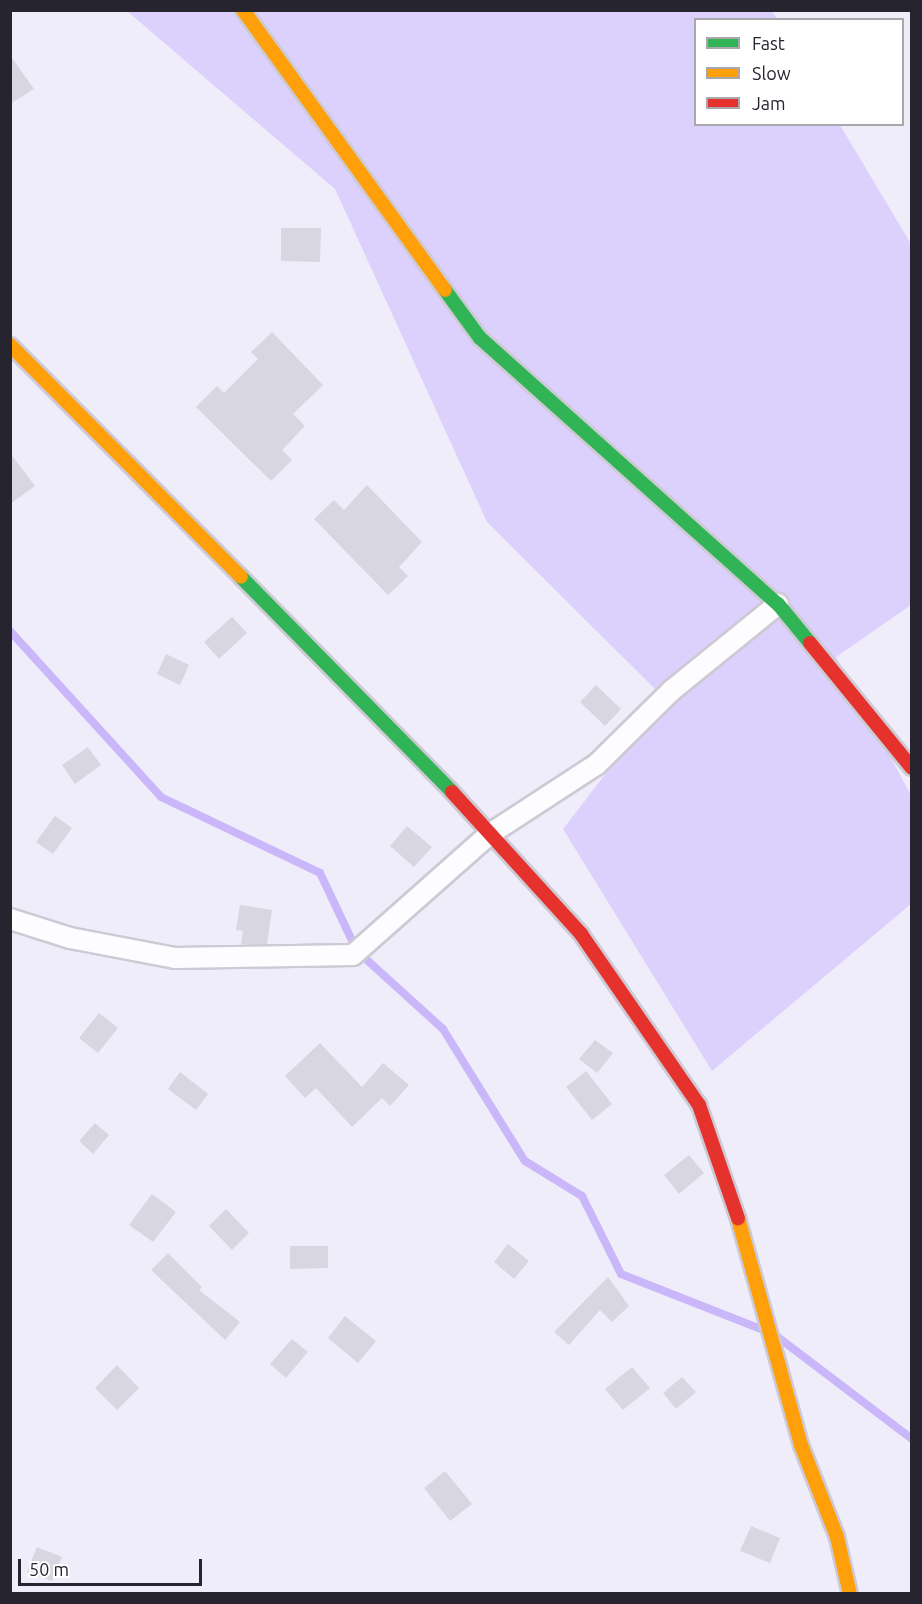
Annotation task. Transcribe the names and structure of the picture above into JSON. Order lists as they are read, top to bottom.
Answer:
{
  "legend": ["Fast", "Slow", "Jam"],
  "scale_bar": "50 m"
}
